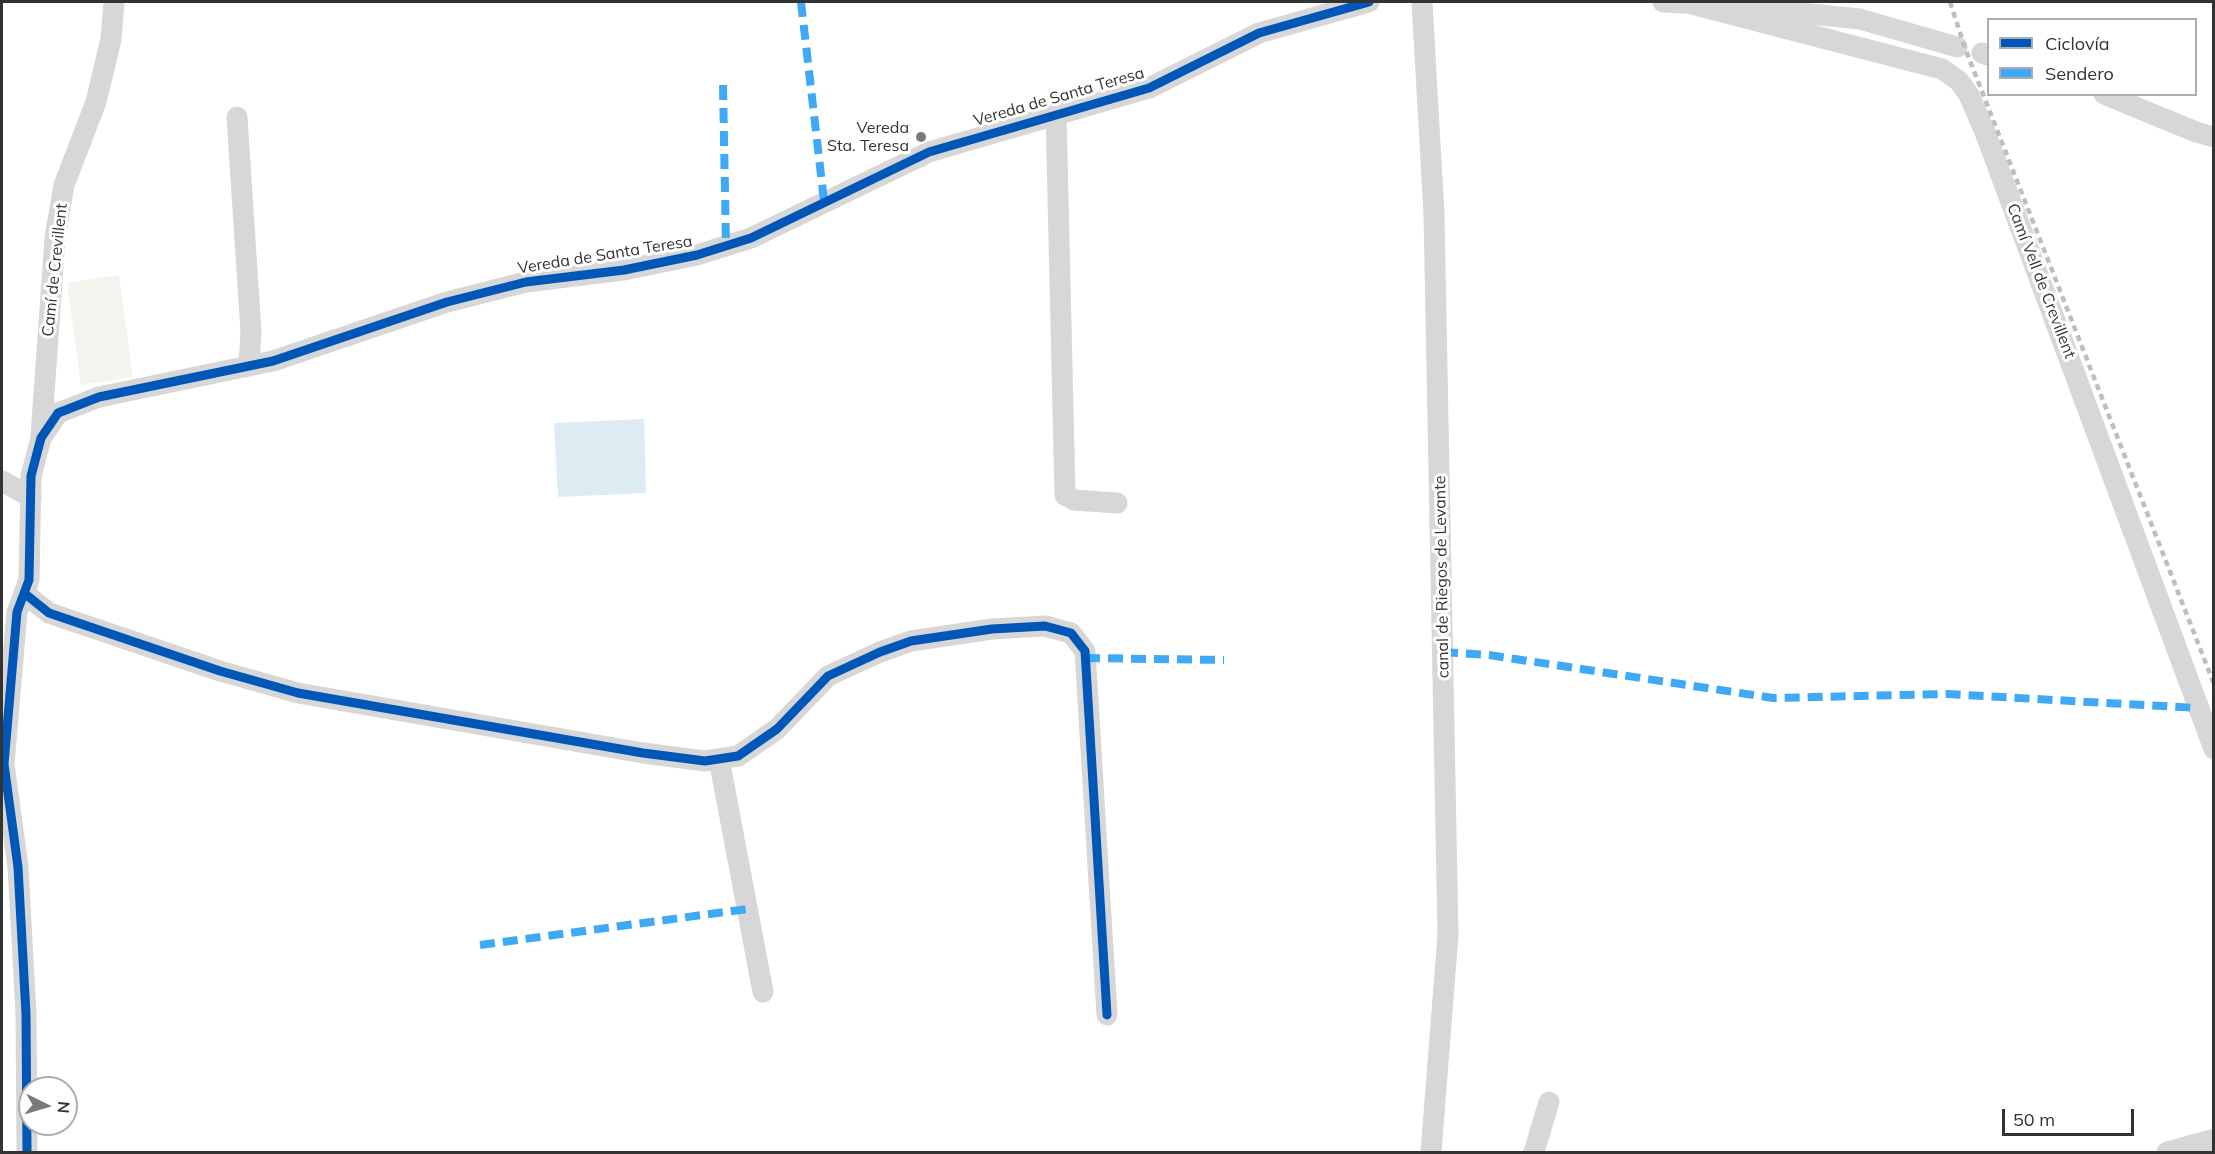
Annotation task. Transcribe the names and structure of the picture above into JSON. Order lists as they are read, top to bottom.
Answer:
{
  "streets": {
    "street": [
      "Vereda de Santa Teresa",
      "Camí de Crevillent",
      "Camí Vell de Crevillent",
      "canal de Riegos de Levante"
    ]
  },
  "crossings": [
    ["Vereda de Santa Teresa", "Camí de Crevillent"]
  ],
  "places": ["Vereda Sta. Teresa"],
  "legend": ["Ciclovía", "Sendero"],
  "scale_bar": "50 m",
  "north": "right"
}
